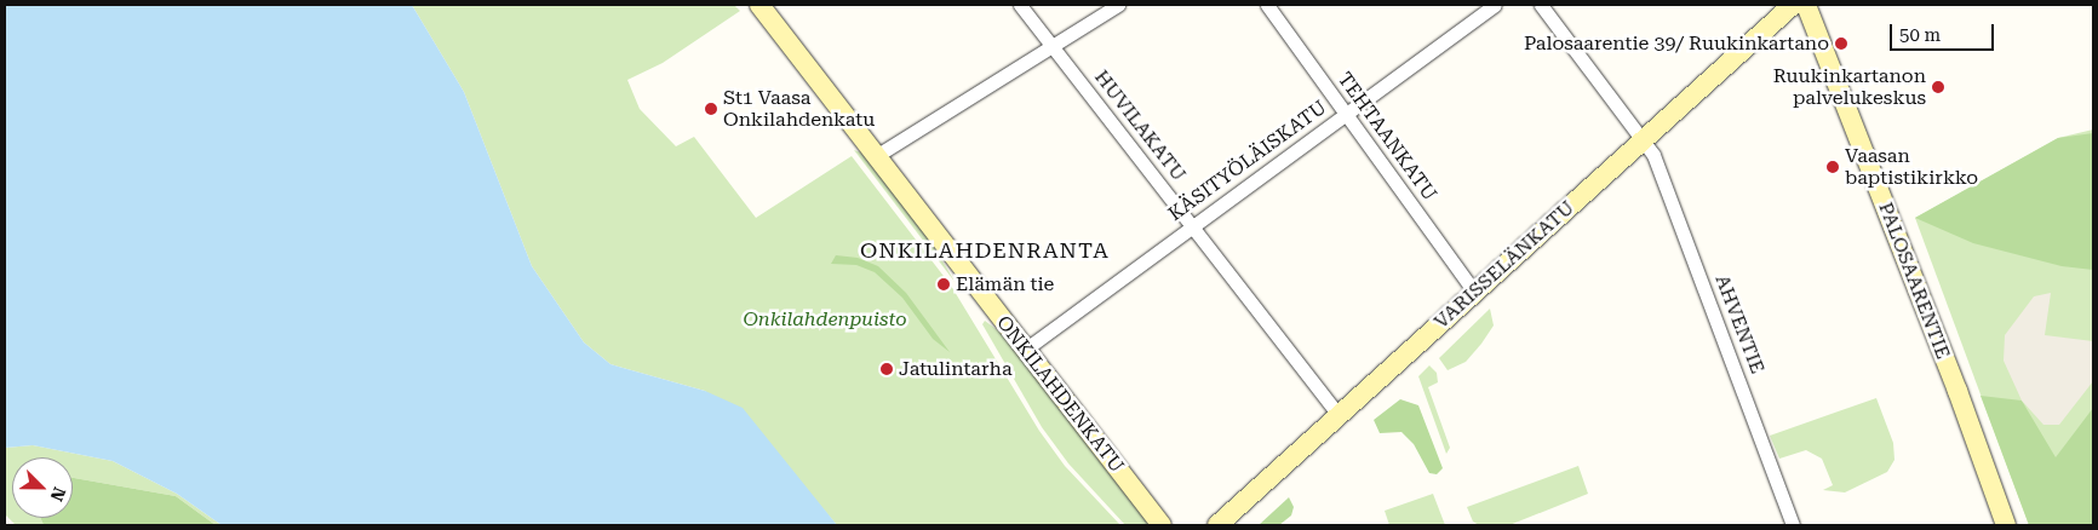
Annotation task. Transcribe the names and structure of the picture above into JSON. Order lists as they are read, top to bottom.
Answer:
{
  "streets": {
    "main road": ["VARISSELÄNKATU", "PALOSAARENTIE", "ONKILAHDENKATU"],
    "street": [
      "HUVILAKATU",
      "TEHTAANKATU",
      "KÄSITYÖLÄISKATU",
      "AHVENTIE"
    ]
  },
  "crossings": [
    ["HUVILAKATU", "KÄSITYÖLÄISKATU"],
    ["HUVILAKATU", "VARISSELÄNKATU"],
    ["TEHTAANKATU", "KÄSITYÖLÄISKATU"],
    ["TEHTAANKATU", "VARISSELÄNKATU"],
    ["KÄSITYÖLÄISKATU", "ONKILAHDENKATU"],
    ["VARISSELÄNKATU", "AHVENTIE"]
  ],
  "districts": ["ONKILAHDENRANTA"],
  "parks": ["Onkilahdenpuisto"],
  "places": [
    "Palosaarentie 39/ Ruukinkartano",
    "Ruukinkartanon palvelukeskus",
    "St1 Vaasa Onkilahdenkatu",
    "Vaasan baptistikirkko",
    "Elämän tie",
    "Jatulintarha"
  ],
  "scale_bar": "50 m",
  "north": "bottom right"
}
